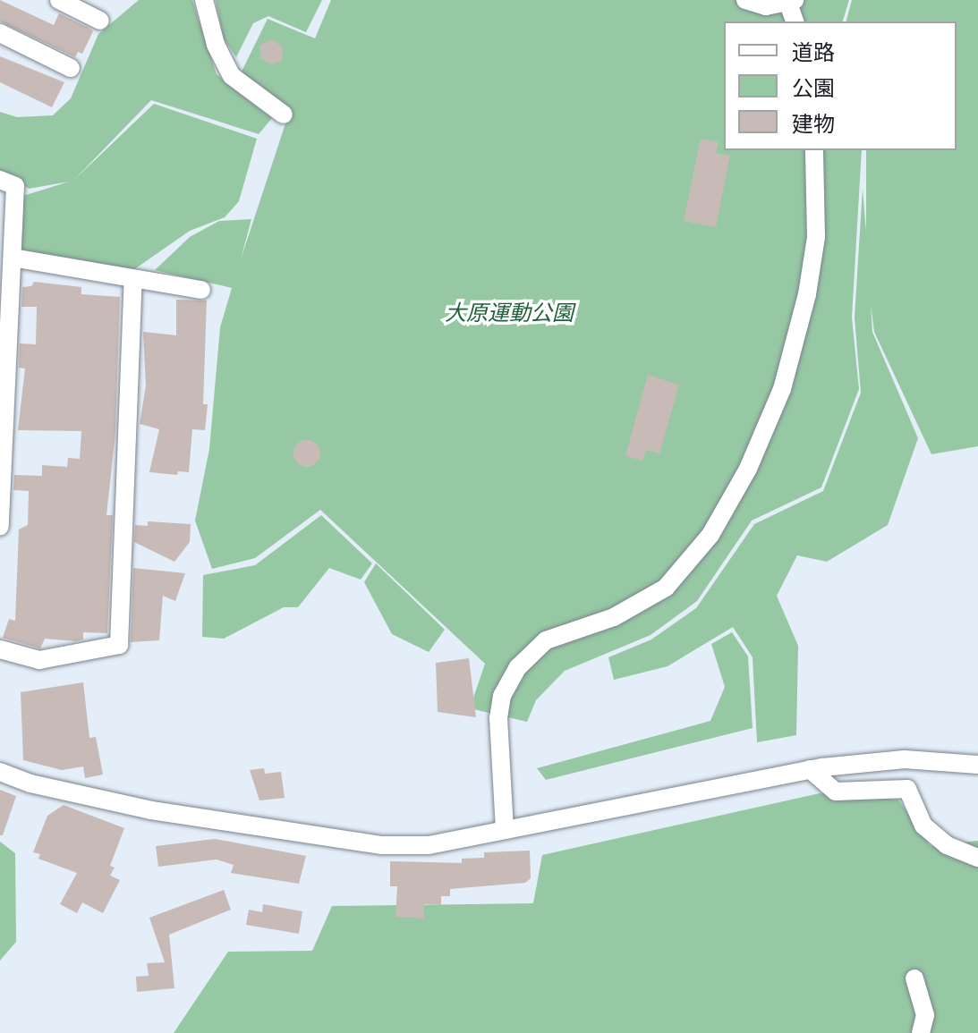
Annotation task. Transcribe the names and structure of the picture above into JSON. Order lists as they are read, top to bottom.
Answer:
{
  "parks": ["大原運動公園"],
  "legend": ["道路", "公園", "建物"]
}
